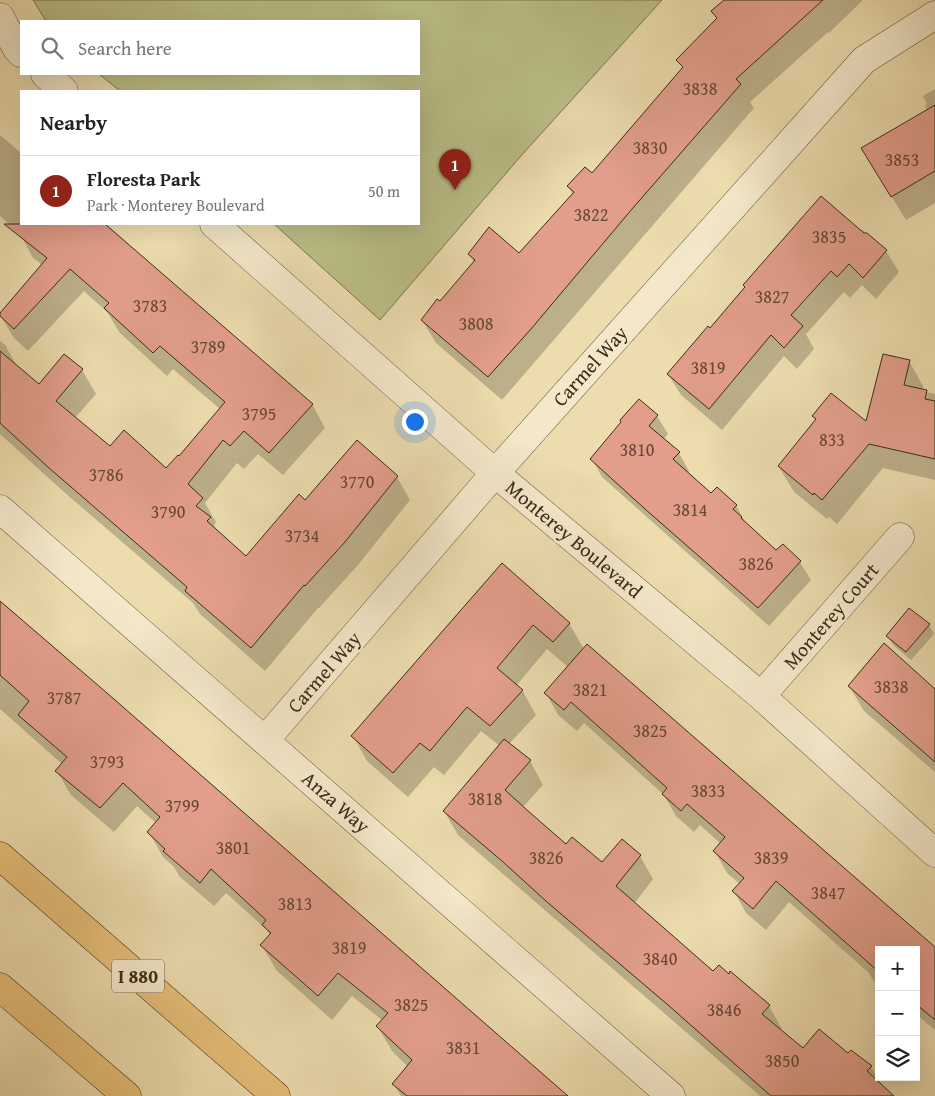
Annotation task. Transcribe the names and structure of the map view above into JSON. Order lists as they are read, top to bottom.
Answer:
{
  "streets": {
    "highway": ["I 880"],
    "street": [
      "Carmel Way",
      "Monterey Boulevard",
      "Monterey Court",
      "Anza Way"
    ]
  },
  "crossings": [
    ["Carmel Way", "Monterey Boulevard"],
    ["Carmel Way", "Anza Way"],
    ["Monterey Boulevard", "Monterey Court"]
  ],
  "house_numbers": [
    "3838",
    "3830",
    "3853",
    "3822",
    "3835",
    "3827",
    "3783",
    "3808",
    "3789",
    "3819",
    "3795",
    "833",
    "3810",
    "3786",
    "3770",
    "3814",
    "3790",
    "3734",
    "3826",
    "3838",
    "3821",
    "3787",
    "3825",
    "3793",
    "3833",
    "3818",
    "3799",
    "3801",
    "3826",
    "3839",
    "3847",
    "3813",
    "3819",
    "3840",
    "3825",
    "3846",
    "3831",
    "3850"
  ],
  "page": {
    "search": "Search here",
    "heading": "Nearby",
    "pins": "1",
    "list": [
      {
        "mark": "1",
        "name": "Floresta Park",
        "note": "Park · Monterey Boulevard",
        "value": "50 m"
      }
    ],
    "map_buttons": ["+", "−"]
  }
}
